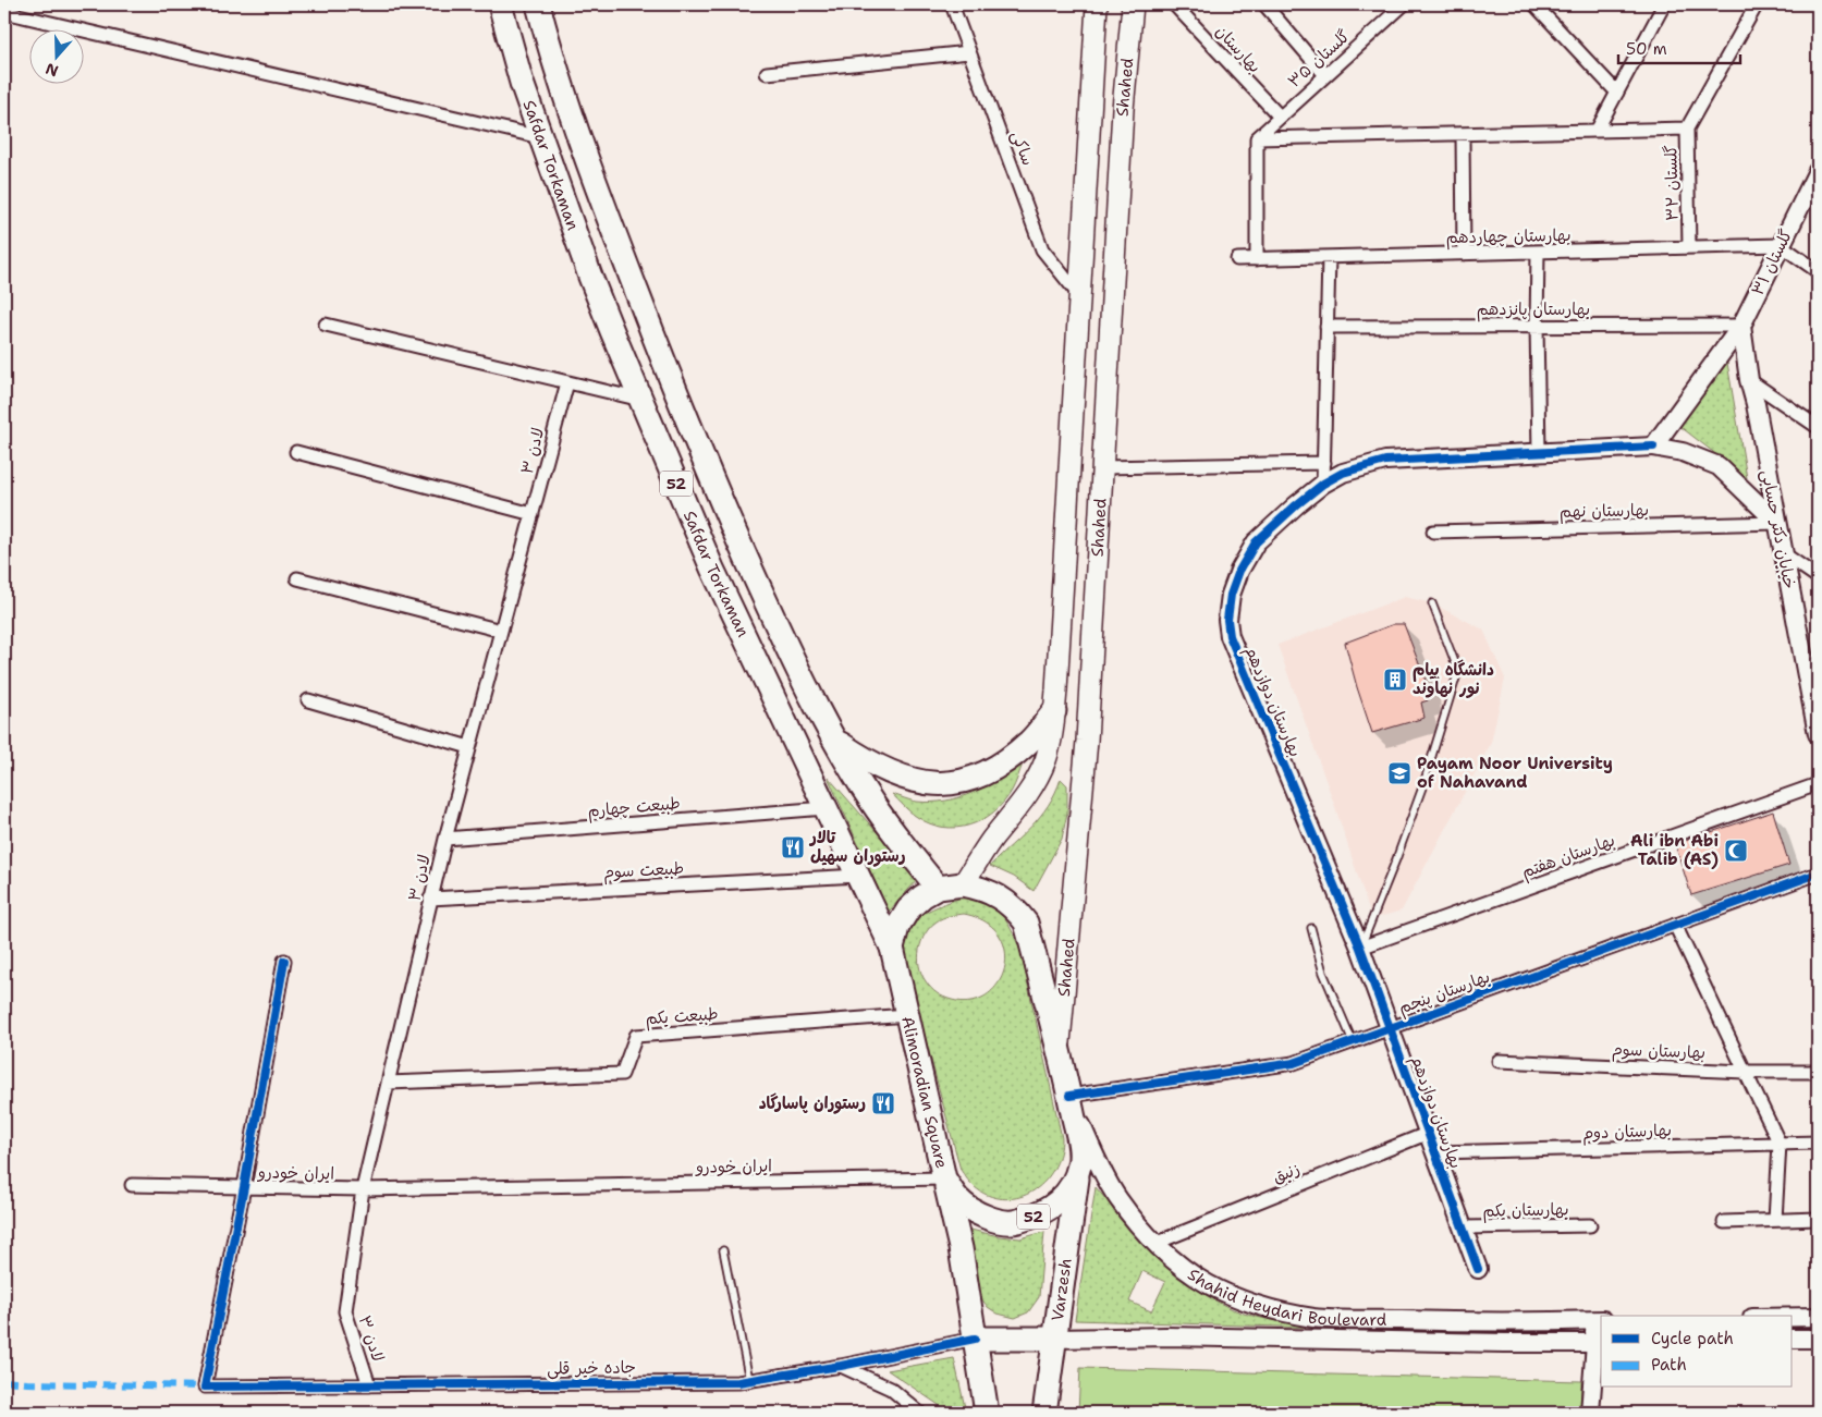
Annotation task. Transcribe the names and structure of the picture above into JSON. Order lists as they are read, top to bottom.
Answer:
{
  "streets": {
    "highway": [
      "Safdar Torkaman",
      "52",
      "Alimoradian Square",
      "Varzesh"
    ],
    "main road": ["Shahed"],
    "street": [
      "بهارستان",
      "گلستان ۳۵",
      "ساکی",
      "گلستان ۳۲",
      "بهارستان چهاردهم",
      "گلستان ۳۱",
      "بهارستان پانزدهم",
      "لادن ۳",
      "بهارستان نهم",
      "خیابان دکتر حسابی",
      "بهارستان دوازدهم",
      "طبیعت چهارم",
      "بهارستان هفتم",
      "طبیعت سوم",
      "بهارستان پنجم",
      "طبیعت یکم",
      "بهارستان سوم",
      "بهارستان دوم",
      "ایران خودرو",
      "زنبق",
      "بهارستان یکم",
      "Shahid Heydari Boulevard",
      "جاده خیر قلی"
    ]
  },
  "crossings": [
    ["بهارستان", "گلستان ۳۵"],
    ["Shahed", "ساکی"],
    ["Shahed", "Alimoradian Square"],
    ["Safdar Torkaman", "طبیعت چهارم"],
    ["Safdar Torkaman", "طبیعت سوم"],
    ["Safdar Torkaman", "Alimoradian Square"],
    ["گلستان ۳۲", "بهارستان چهاردهم"],
    ["بهارستان چهاردهم", "گلستان ۳۱"],
    ["گلستان ۳۱", "بهارستان پانزدهم"],
    ["گلستان ۳۱", "خیابان دکتر حسابی"],
    ["گلستان ۳۱", "بهارستان دوازدهم"],
    ["بهارستان پانزدهم", "خیابان دکتر حسابی"],
    ["لادن ۳", "طبیعت چهارم"],
    ["لادن ۳", "طبیعت سوم"],
    ["لادن ۳", "طبیعت یکم"],
    ["لادن ۳", "ایران خودرو"],
    ["لادن ۳", "جاده خیر قلی"],
    ["52", "Alimoradian Square"],
    ["52", "ایران خودرو"],
    ["52", "جاده خیر قلی"],
    ["بهارستان نهم", "خیابان دکتر حسابی"],
    ["بهارستان نهم", "بهارستان دوازدهم"],
    ["خیابان دکتر حسابی", "بهارستان دوازدهم"],
    ["بهارستان دوازدهم", "بهارستان هفتم"],
    ["بهارستان دوازدهم", "بهارستان پنجم"],
    ["بهارستان دوازدهم", "بهارستان دوم"],
    ["بهارستان دوازدهم", "زنبق"],
    ["بهارستان دوازدهم", "بهارستان یکم"],
    ["بهارستان پنجم", "Alimoradian Square"],
    ["بهارستان پنجم", "Shahid Heydari Boulevard"],
    ["طبیعت یکم", "Alimoradian Square"],
    ["Alimoradian Square", "ایران خودرو"],
    ["Alimoradian Square", "Varzesh"],
    ["Alimoradian Square", "Shahid Heydari Boulevard"],
    ["ایران خودرو", "جاده خیر قلی"],
    ["زنبق", "Shahid Heydari Boulevard"],
    ["Varzesh", "Shahid Heydari Boulevard"]
  ],
  "places": {
    "building": ["دانشگاه پیام نور نهاوند"],
    "school or university": ["Payam Noor University of Nahavand"],
    "restaurant": ["تالار رستوران سهیل", "رستوران پاسارگاد"],
    "mosque": ["Ali ibn Abi Talib (AS)"]
  },
  "legend": ["Cycle path", "Path"],
  "scale_bar": "50 m",
  "north": "bottom"
}
